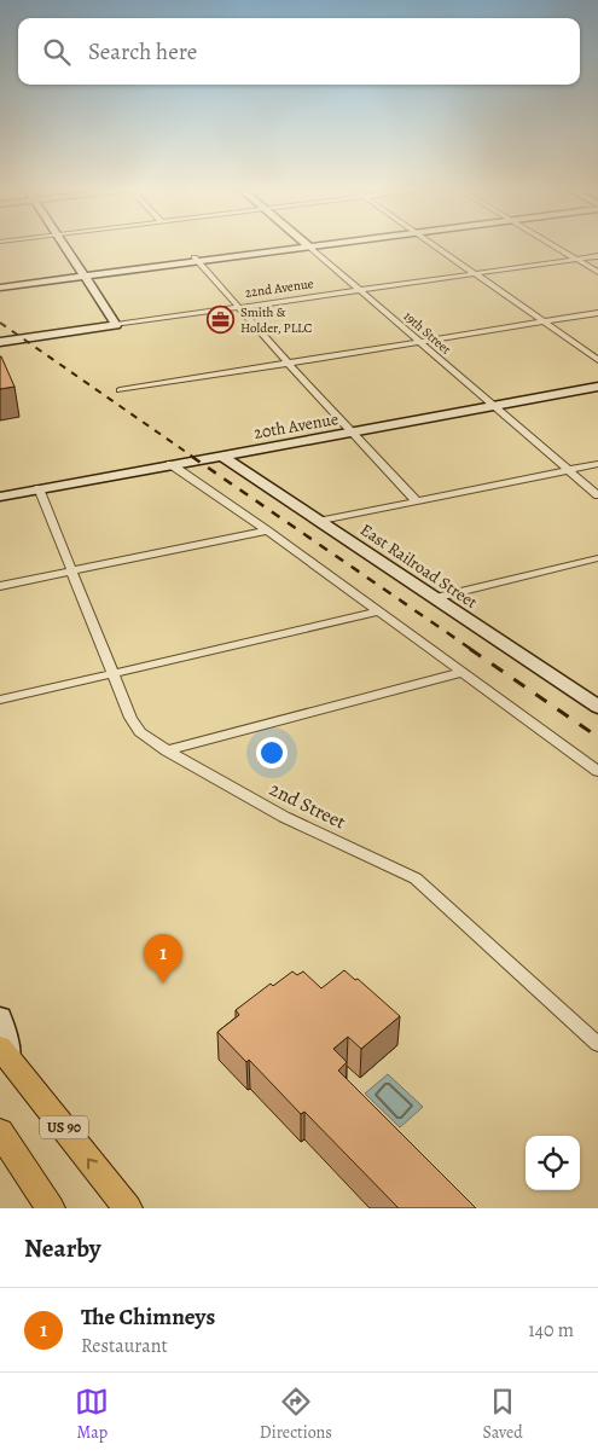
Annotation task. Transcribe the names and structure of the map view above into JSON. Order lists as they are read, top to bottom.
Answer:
{
  "streets": {
    "main road": ["US 90"],
    "street": [
      "22nd Avenue",
      "19th Street",
      "20th Avenue",
      "East Railroad Street",
      "2nd Street"
    ]
  },
  "crossings": [
    ["22nd Avenue", "19th Street"],
    ["19th Street", "20th Avenue"],
    ["20th Avenue", "East Railroad Street"],
    ["20th Avenue", "2nd Street"]
  ],
  "places": {
    "office": ["Smith & Holder, PLLC"]
  },
  "page": {
    "search": "Search here",
    "pins": "1",
    "heading": "Nearby",
    "list": [
      {
        "mark": "1",
        "name": "The Chimneys",
        "note": "Restaurant",
        "value": "140 m"
      }
    ],
    "nav": ["Map", "Directions", "Saved"]
  }
}
